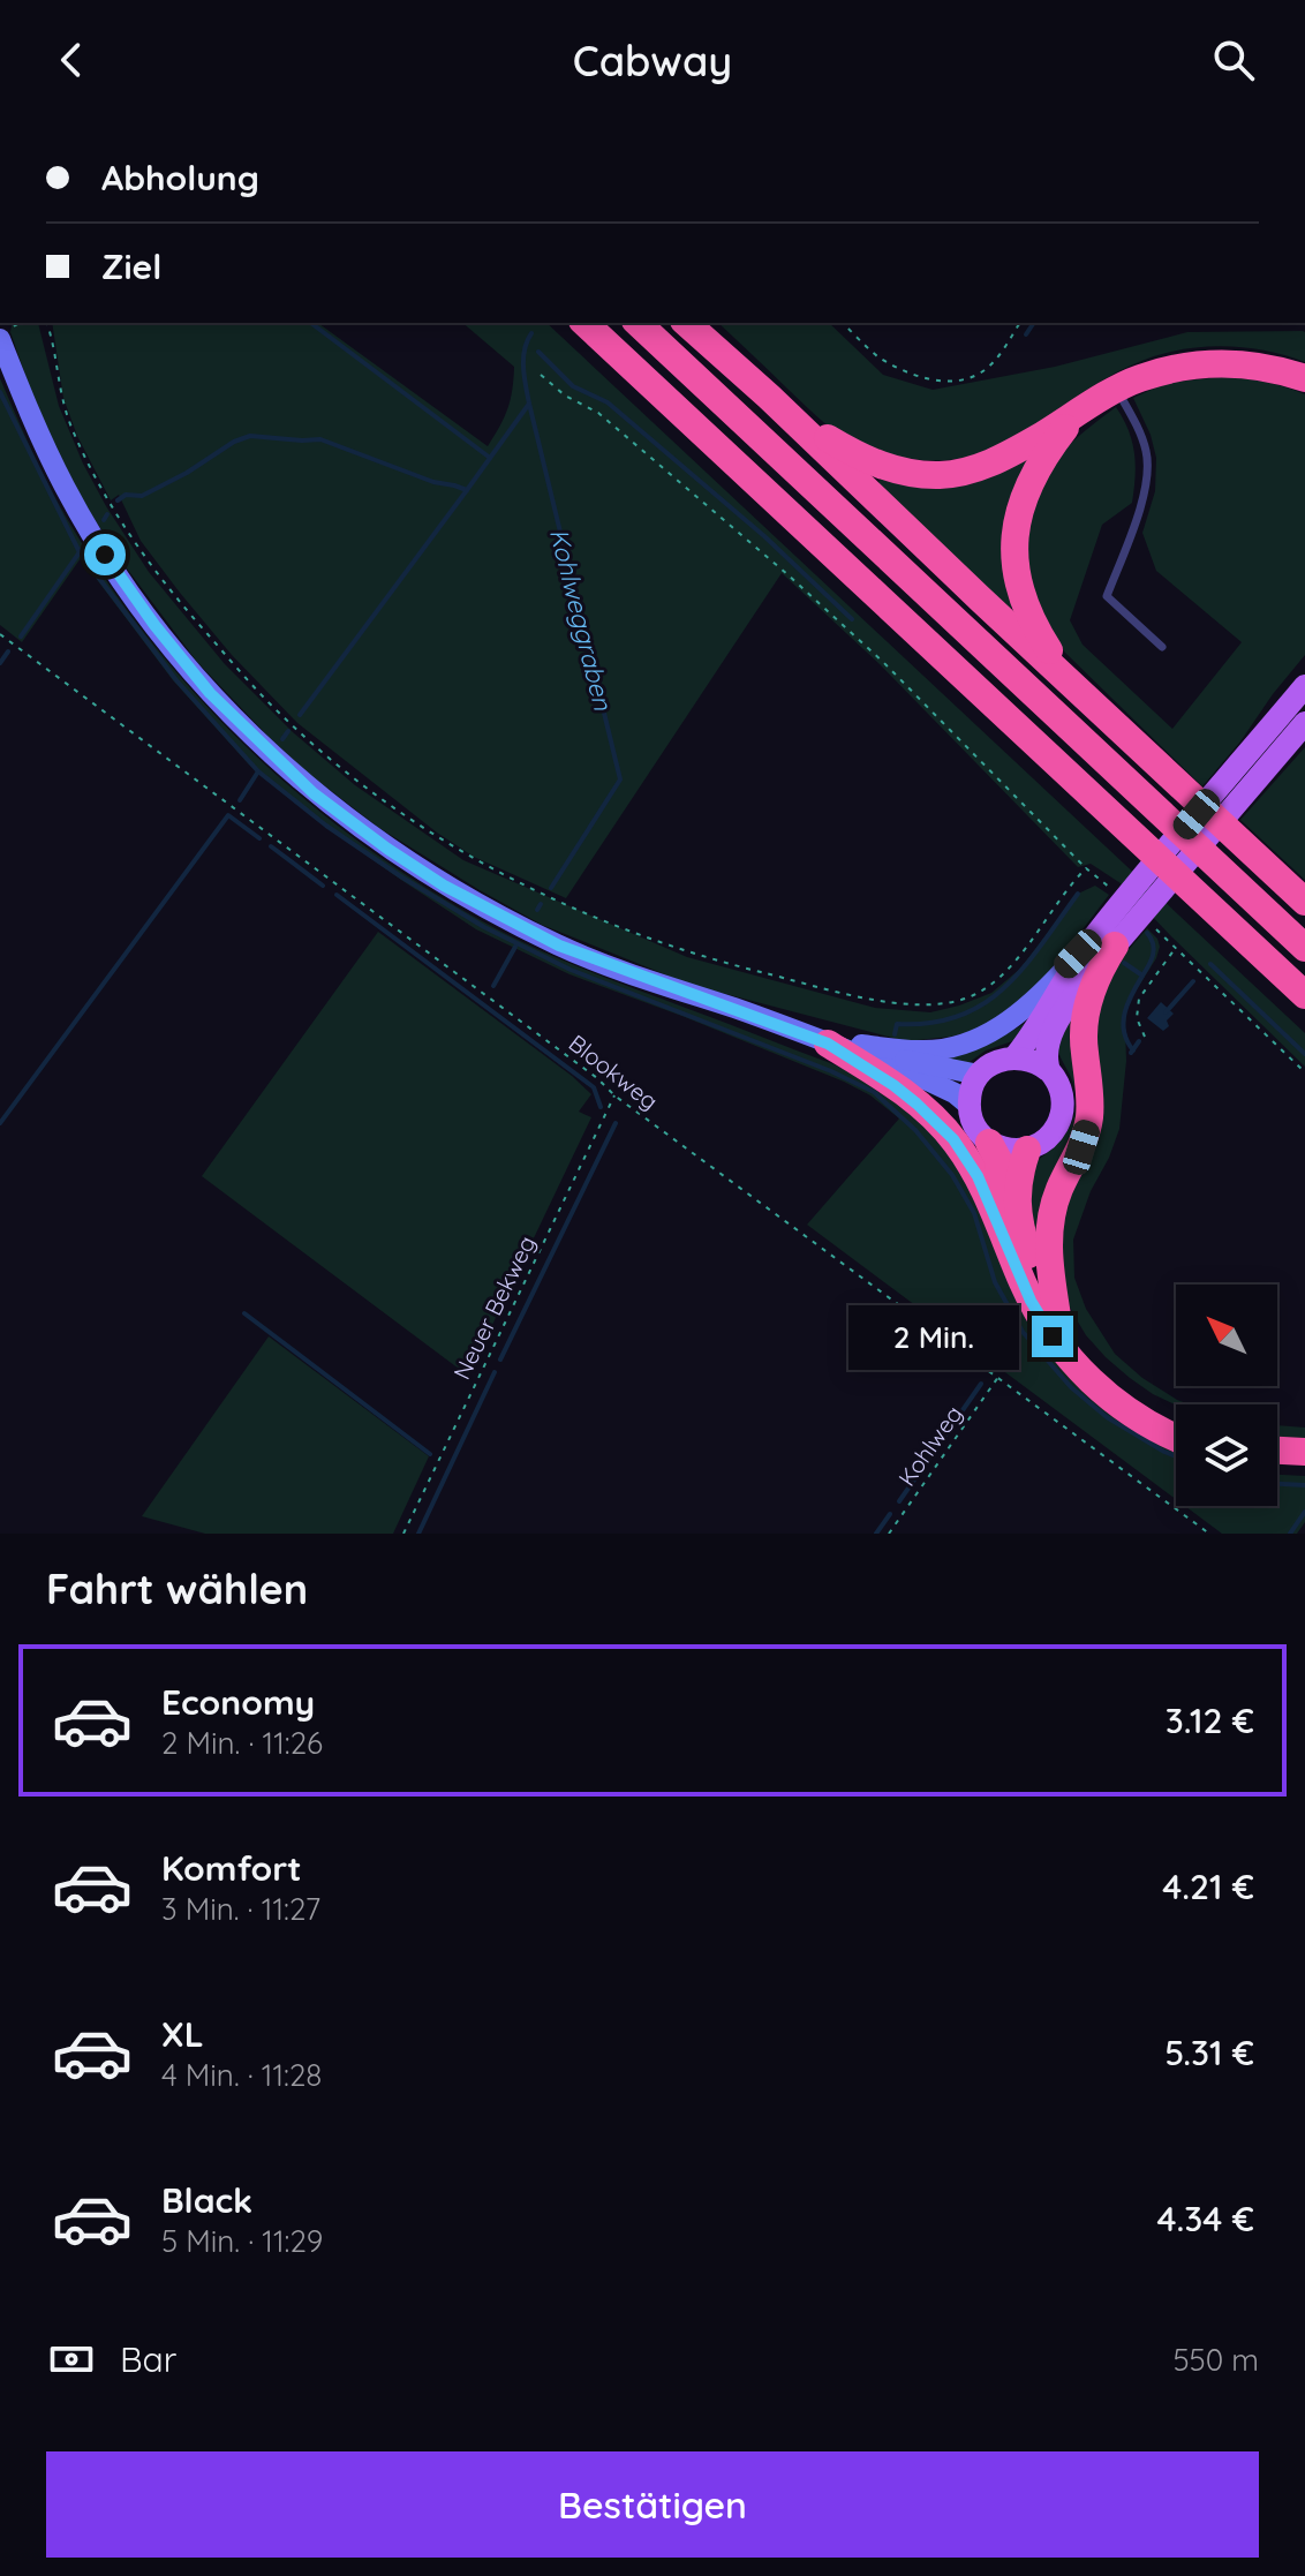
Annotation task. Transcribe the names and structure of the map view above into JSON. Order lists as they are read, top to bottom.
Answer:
{
  "streets": {
    "path": ["Blookweg", "Neuer Bekweg", "Kohlweg"]
  },
  "crossings": [
    ["Blookweg", "Neuer Bekweg"],
    ["Blookweg", "Kohlweg"]
  ],
  "water": ["Kohlweggraben"],
  "north": "top left",
  "page": {
    "header": "Cabway",
    "banner": ["Abholung", "Ziel"],
    "bubble": "2 Min.",
    "heading": "Fahrt wählen",
    "list": [
      {
        "name": "Economy",
        "note": "2 Min. · 11:26",
        "value": "3.12 €"
      },
      {
        "name": "Komfort",
        "note": "3 Min. · 11:27",
        "value": "4.21 €"
      },
      {
        "name": "XL",
        "note": "4 Min. · 11:28",
        "value": "5.31 €"
      },
      {
        "name": "Black",
        "note": "5 Min. · 11:29",
        "value": "4.34 €"
      }
    ],
    "pay": ["Bar", "550 m"],
    "buttons": "Bestätigen"
  }
}
